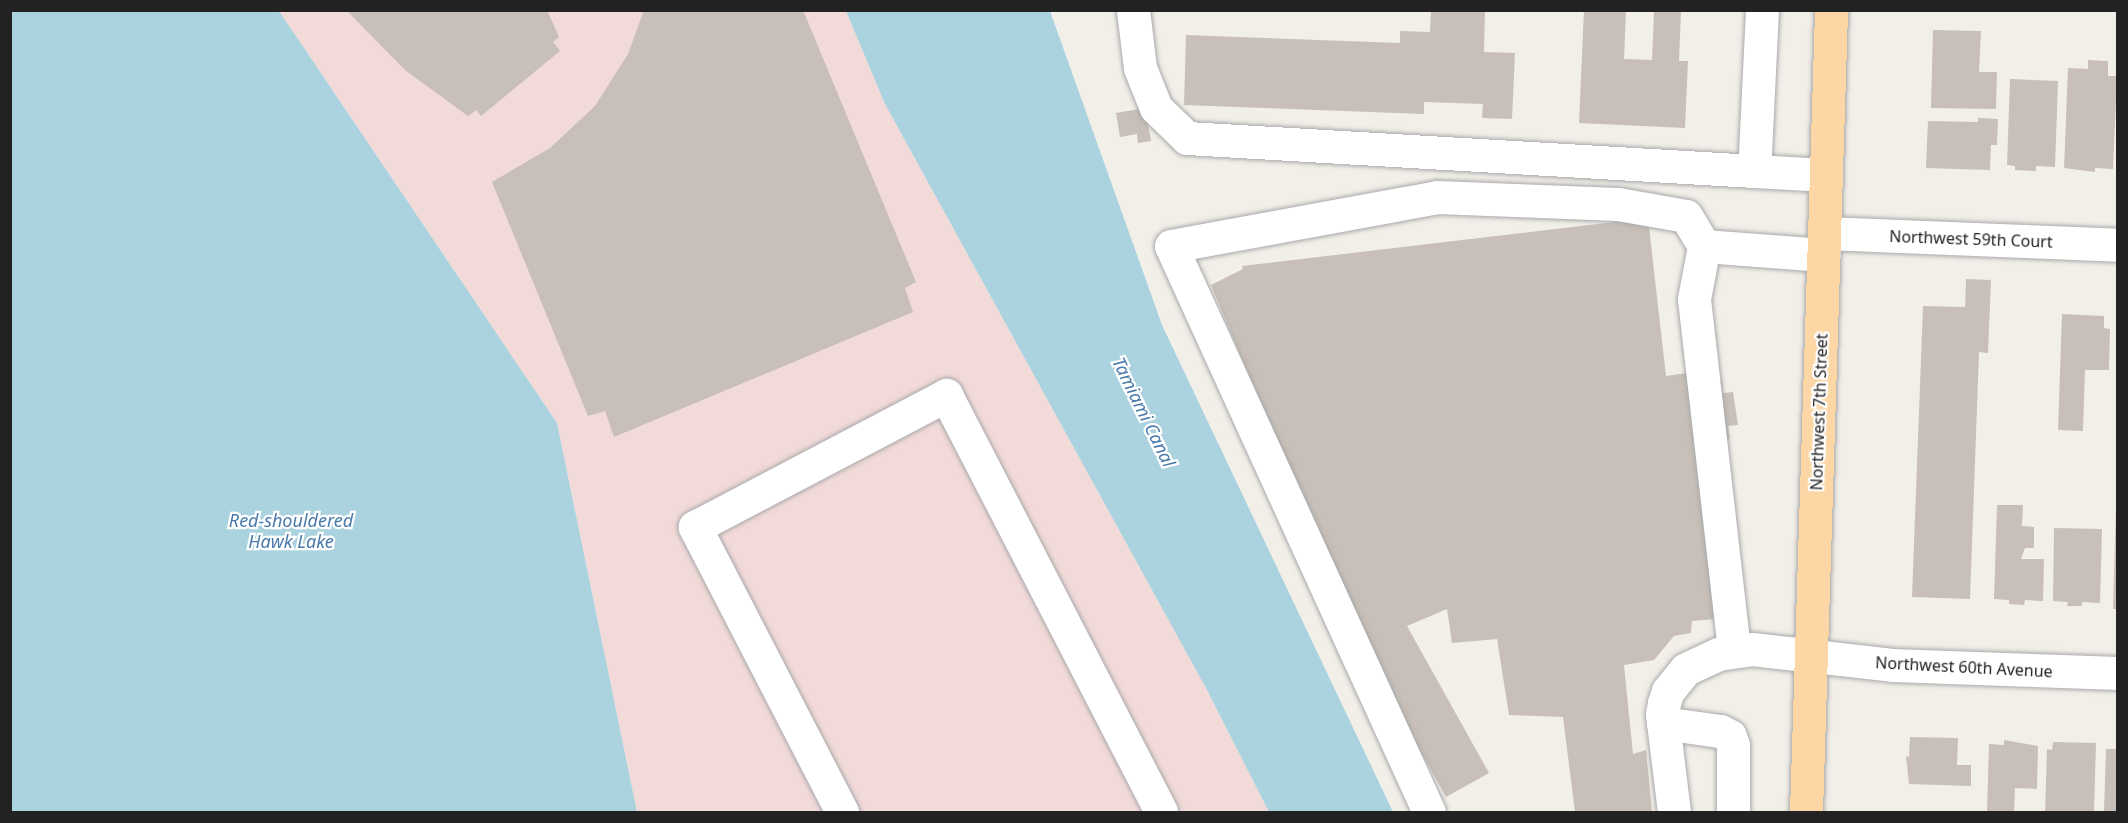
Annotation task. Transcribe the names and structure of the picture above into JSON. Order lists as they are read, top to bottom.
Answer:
{
  "streets": {
    "main road": ["Northwest 7th Street"],
    "street": ["Northwest 59th Court", "Northwest 60th Avenue"]
  },
  "crossings": [
    ["Northwest 59th Court", "Northwest 7th Street"],
    ["Northwest 7th Street", "Northwest 60th Avenue"]
  ],
  "water": ["Tamiami Canal", "Red-shouldered Hawk Lake"]
}
